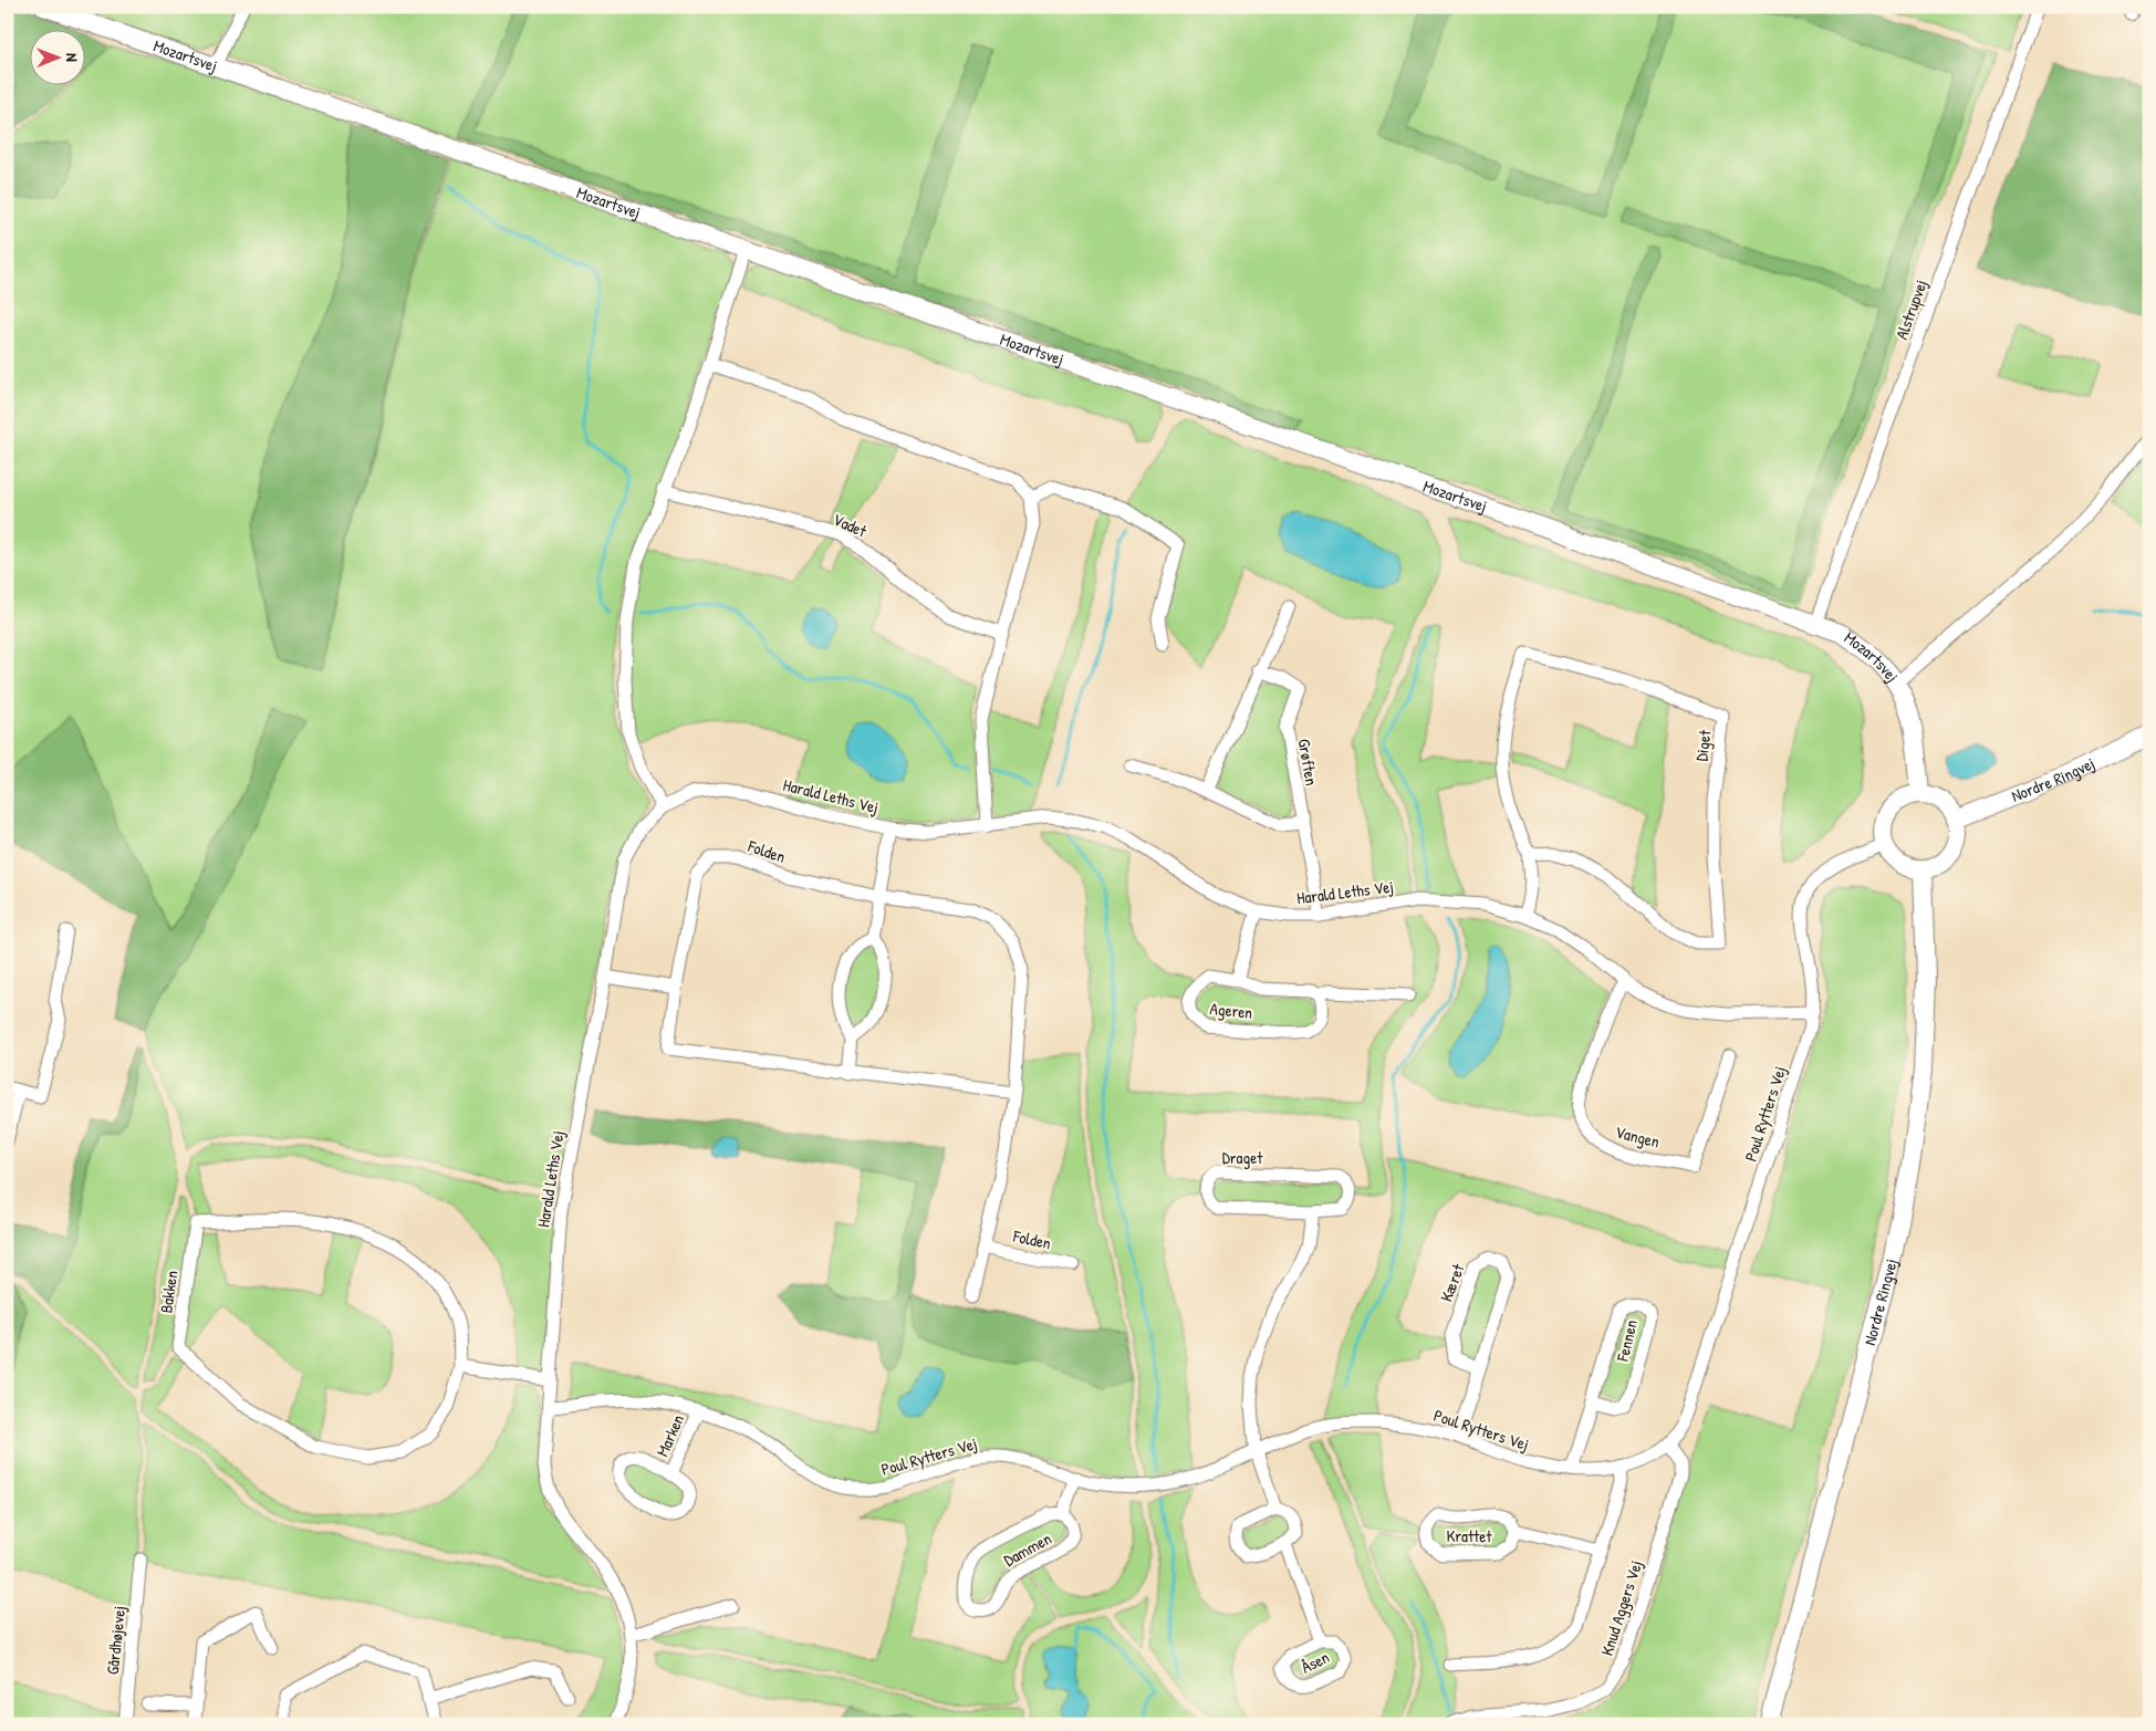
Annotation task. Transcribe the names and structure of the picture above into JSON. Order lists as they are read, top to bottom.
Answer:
{
  "streets": {
    "street": [
      "Mozartsvej",
      "Alstrupvej",
      "Vadet",
      "Diget",
      "Grøften",
      "Nordre Ringvej",
      "Harald Leths Vej",
      "Folden",
      "Ageren",
      "Poul Rytters Vej",
      "Vangen",
      "Draget",
      "Kæret",
      "Bakken",
      "Fennen",
      "Marken",
      "Krattet",
      "Dammen",
      "Knud Aggers Vej",
      "Gårdhøjevej",
      "Åsen"
    ]
  },
  "crossings": [
    ["Mozartsvej", "Alstrupvej"],
    ["Mozartsvej", "Nordre Ringvej"],
    ["Mozartsvej", "Poul Rytters Vej"],
    ["Diget", "Harald Leths Vej"],
    ["Grøften", "Harald Leths Vej"],
    ["Nordre Ringvej", "Poul Rytters Vej"],
    ["Harald Leths Vej", "Ageren"],
    ["Harald Leths Vej", "Poul Rytters Vej"],
    ["Harald Leths Vej", "Vangen"],
    ["Poul Rytters Vej", "Kæret"],
    ["Poul Rytters Vej", "Fennen"],
    ["Poul Rytters Vej", "Marken"],
    ["Poul Rytters Vej", "Dammen"],
    ["Poul Rytters Vej", "Knud Aggers Vej"]
  ],
  "north": "right"
}
